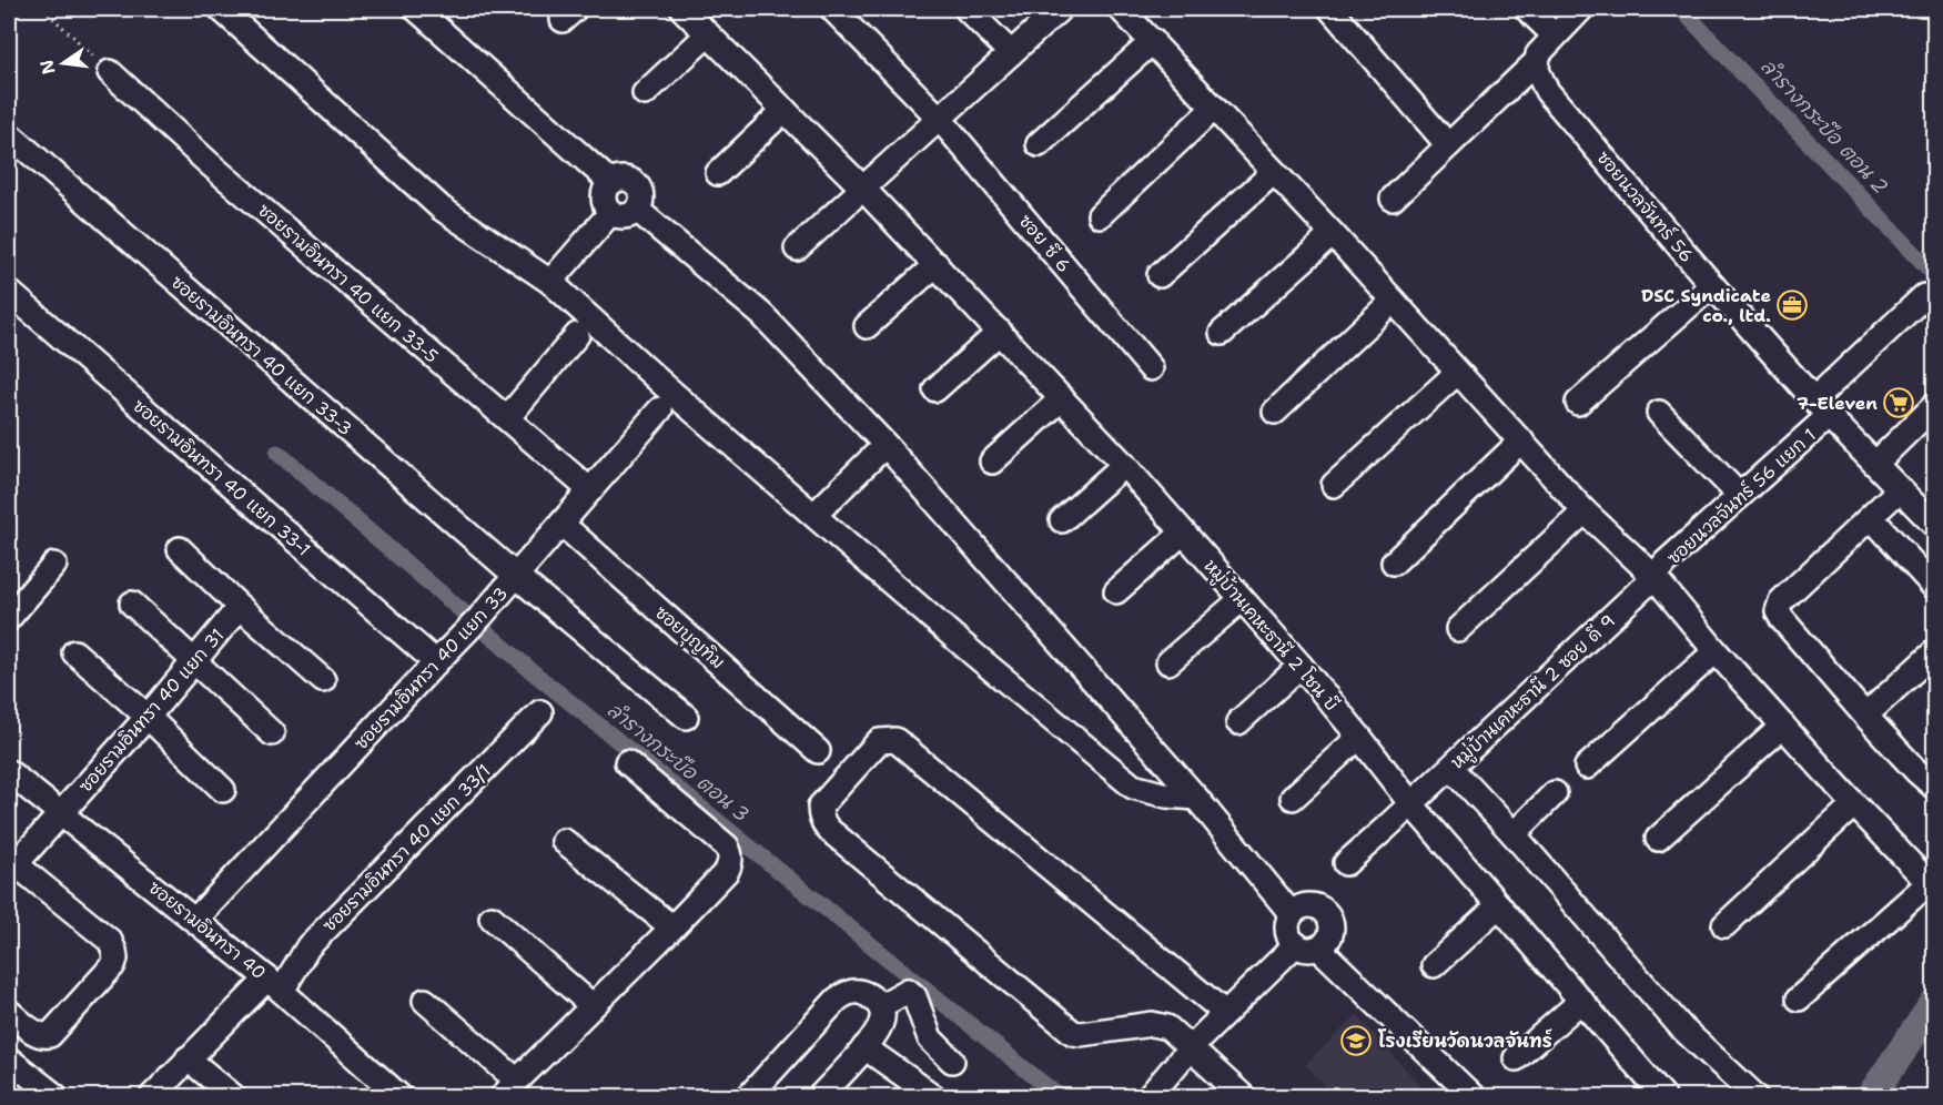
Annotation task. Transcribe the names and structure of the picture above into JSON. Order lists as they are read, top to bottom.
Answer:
{
  "streets": {
    "street": [
      "ซอยนวลจันทร์ 56",
      "ซอย ซี 6",
      "ซอยรามอินทรา 40 แยก 33-5",
      "ซอยรามอินทรา 40 แยก 33-3",
      "ซอยรามอินทรา 40 แยก 33-1",
      "ซอยนวลจันทร์ 56 แยก 1",
      "หมู่บ้านเคหะธานี 2 โซน บี",
      "ซอยบุญทิม",
      "ซอยรามอินทรา 40 แยก 33",
      "หมู่บ้านเคหะธานี 2 ซอย ดี 9",
      "ซอยรามอินทรา 40 แยก 31",
      "ซอยรามอินทรา 40 แยก 33/1",
      "ซอยรามอินทรา 40"
    ]
  },
  "crossings": [
    ["ซอยนวลจันทร์ 56", "ซอยนวลจันทร์ 56 แยก 1"],
    ["ซอยรามอินทรา 40 แยก 33-5", "ซอยรามอินทรา 40 แยก 33"],
    ["ซอยรามอินทรา 40 แยก 33-3", "ซอยรามอินทรา 40 แยก 33"],
    ["ซอยรามอินทรา 40 แยก 33-1", "ซอยรามอินทรา 40 แยก 33"],
    ["ซอยนวลจันทร์ 56 แยก 1", "หมู่บ้านเคหะธานี 2 ซอย ดี 9"],
    ["หมู่บ้านเคหะธานี 2 โซน บี", "หมู่บ้านเคหะธานี 2 ซอย ดี 9"],
    ["ซอยบุญทิม", "ซอยรามอินทรา 40 แยก 33"],
    ["ซอยรามอินทรา 40 แยก 33", "ซอยรามอินทรา 40"],
    ["ซอยรามอินทรา 40 แยก 31", "ซอยรามอินทรา 40"],
    ["ซอยรามอินทรา 40 แยก 33/1", "ซอยรามอินทรา 40"]
  ],
  "water": ["ลำรางกระบือ ตอน 2", "ลำรางกระบือ ตอน 3"],
  "places": {
    "office": ["DSC Syndicate co., ltd."],
    "supermarket": ["7-Eleven"],
    "school or university": ["โรงเรียนวัดนวลจันทร์"]
  },
  "north": "left"
}
